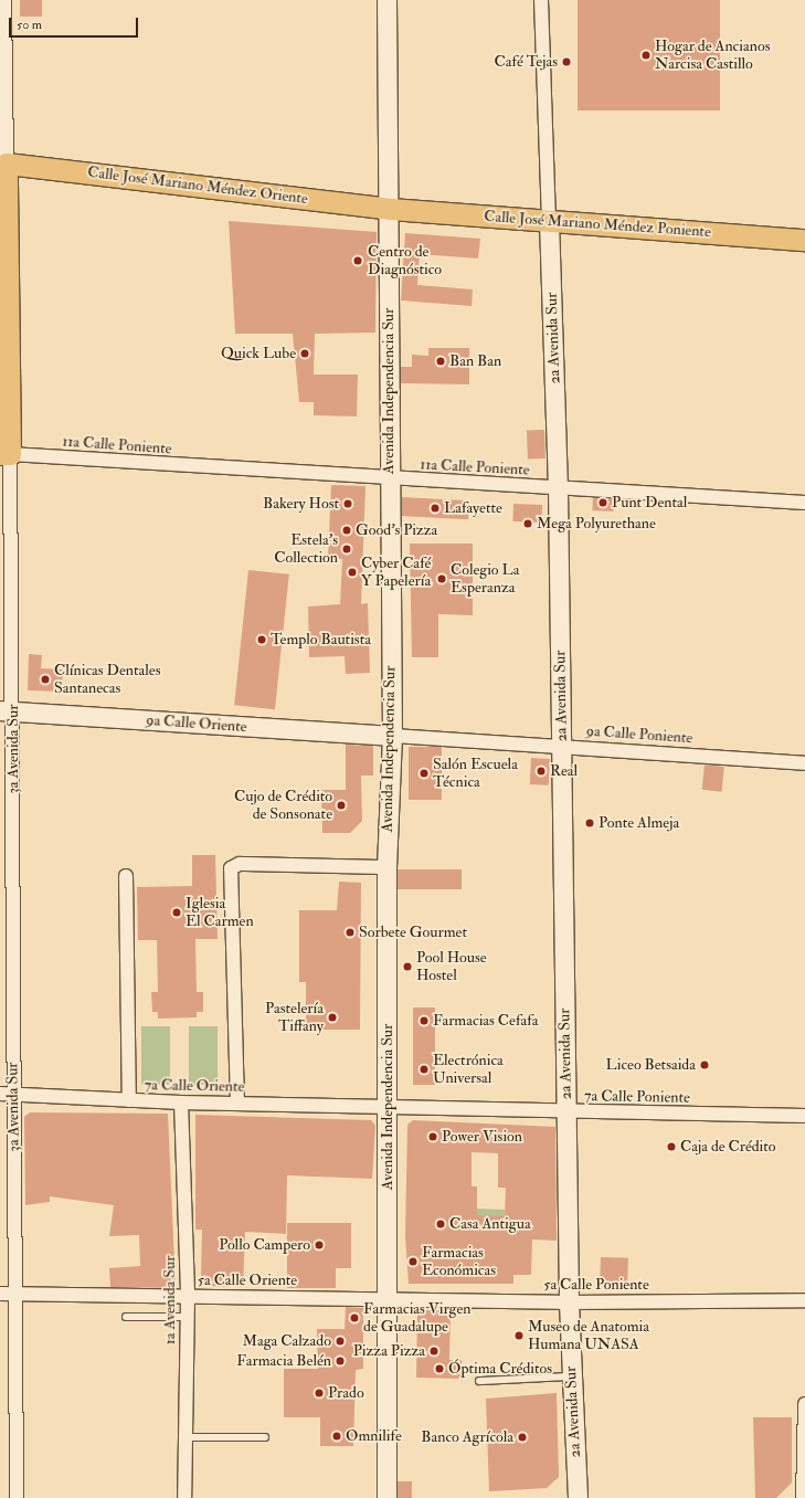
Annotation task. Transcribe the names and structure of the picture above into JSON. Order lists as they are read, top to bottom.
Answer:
{
  "streets": {
    "main road": [
      "Calle José Mariano Méndez Oriente",
      "Calle José Mariano Méndez Poniente",
      "2a Avenida Sur",
      "Avenida Independencia Sur",
      "9a Calle Oriente",
      "3a Avenida Sur"
    ],
    "street": [
      "11a Calle Poniente",
      "9a Calle Poniente",
      "7a Calle Oriente",
      "7a Calle Poniente",
      "5a Calle Oriente",
      "5a Calle Poniente",
      "1a Avenida Sur"
    ]
  },
  "crossings": [
    ["Calle José Mariano Méndez Oriente", "Calle José Mariano Méndez Poniente"],
    ["Calle José Mariano Méndez Oriente", "Avenida Independencia Sur"],
    ["Calle José Mariano Méndez Oriente", "3a Avenida Sur"],
    ["Calle José Mariano Méndez Poniente", "2a Avenida Sur"],
    ["Calle José Mariano Méndez Poniente", "Avenida Independencia Sur"],
    ["2a Avenida Sur", "11a Calle Poniente"],
    ["2a Avenida Sur", "9a Calle Poniente"],
    ["2a Avenida Sur", "7a Calle Poniente"],
    ["2a Avenida Sur", "5a Calle Poniente"],
    ["Avenida Independencia Sur", "11a Calle Poniente"],
    ["Avenida Independencia Sur", "9a Calle Oriente"],
    ["Avenida Independencia Sur", "9a Calle Poniente"],
    ["Avenida Independencia Sur", "7a Calle Oriente"],
    ["Avenida Independencia Sur", "7a Calle Poniente"],
    ["Avenida Independencia Sur", "5a Calle Oriente"],
    ["Avenida Independencia Sur", "5a Calle Poniente"],
    ["11a Calle Poniente", "3a Avenida Sur"],
    ["9a Calle Oriente", "9a Calle Poniente"],
    ["9a Calle Oriente", "3a Avenida Sur"],
    ["3a Avenida Sur", "7a Calle Oriente"],
    ["3a Avenida Sur", "5a Calle Oriente"],
    ["7a Calle Oriente", "7a Calle Poniente"],
    ["7a Calle Oriente", "1a Avenida Sur"],
    ["5a Calle Oriente", "5a Calle Poniente"],
    ["5a Calle Oriente", "1a Avenida Sur"]
  ],
  "places": [
    "Hogar de Ancianos Narcisa Castillo",
    "Café Tejas",
    "Centro de Diagnóstico",
    "Quick Lube",
    "Ban Ban",
    "Punt Dental",
    "Bakery Host",
    "Lafayette",
    "Mega Polyurethane",
    "Good's Pizza",
    "Estela's Collection",
    "Cyber Café Y Papelería",
    "Colegio La Esperanza",
    "Templo Bautista",
    "Clínicas Dentales Santanecas",
    "Real",
    "Salón Escuela Técnica",
    "Cujo de Crédito de Sonsonate",
    "Ponte Almeja",
    "Iglesia El Carmen",
    "Sorbete Gourmet",
    "Pool House Hostel",
    "Pastelería Tiffany",
    "Farmacias Cefafa",
    "Liceo Betsaida",
    "Electrónica Universal",
    "Power Vision",
    "Caja de Crédito",
    "Casa Antigua",
    "Pollo Campero",
    "Farmacias Económicas",
    "Farmacias Virgen de Guadalupe",
    "Museo de Anatomia Humana UNASA",
    "Maga Calzado",
    "Pizza Pizza",
    "Farmacia Belén",
    "Óptima Créditos",
    "Prado",
    "Omnilife",
    "Banco Agrícola"
  ],
  "scale_bar": "50 m"
}
